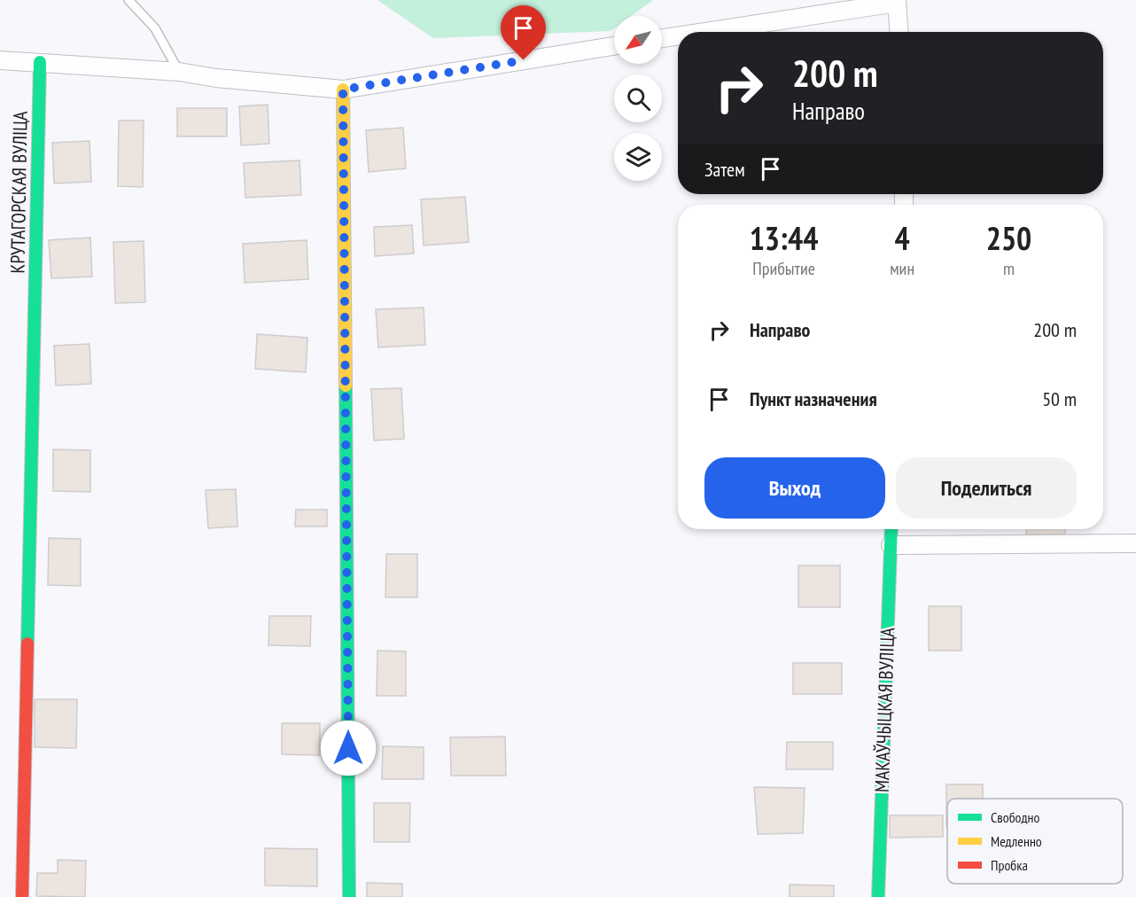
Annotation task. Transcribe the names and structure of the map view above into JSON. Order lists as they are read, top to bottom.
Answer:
{
  "streets": {
    "street": ["КРУТАГОРСКАЯ ВУЛІЦА", "МАКАЎЧЫЦКАЯ ВУЛІЦА"]
  },
  "legend": ["Свободно", "Медленно", "Пробка"],
  "north": "bottom left",
  "page": {
    "turn": ["200 m", "Направо"],
    "then": "Затем",
    "eta": [
      "13:44",
      "Прибытие",
      "4",
      "мин",
      "250",
      "m"
    ],
    "list": [
      {
        "name": "Направо",
        "value": "200 m"
      },
      {
        "name": "Пункт назначения",
        "value": "50 m"
      }
    ],
    "buttons": ["Выход", "Поделиться"]
  }
}
